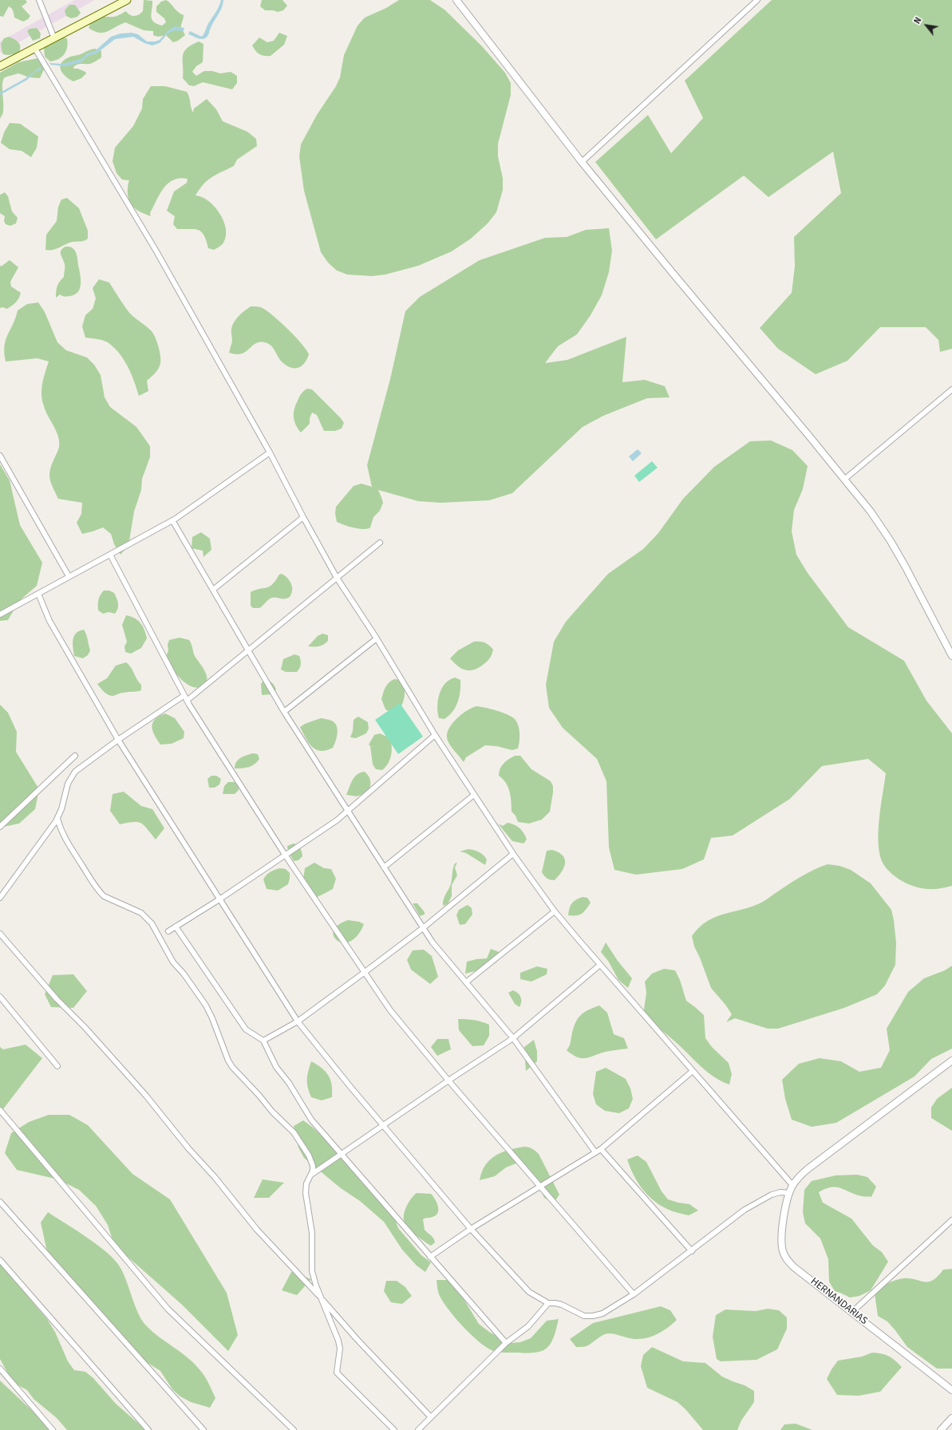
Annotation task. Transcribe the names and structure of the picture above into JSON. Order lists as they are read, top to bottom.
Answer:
{
  "streets": {
    "street": ["HERNANDARIAS"]
  },
  "north": "top left"
}
